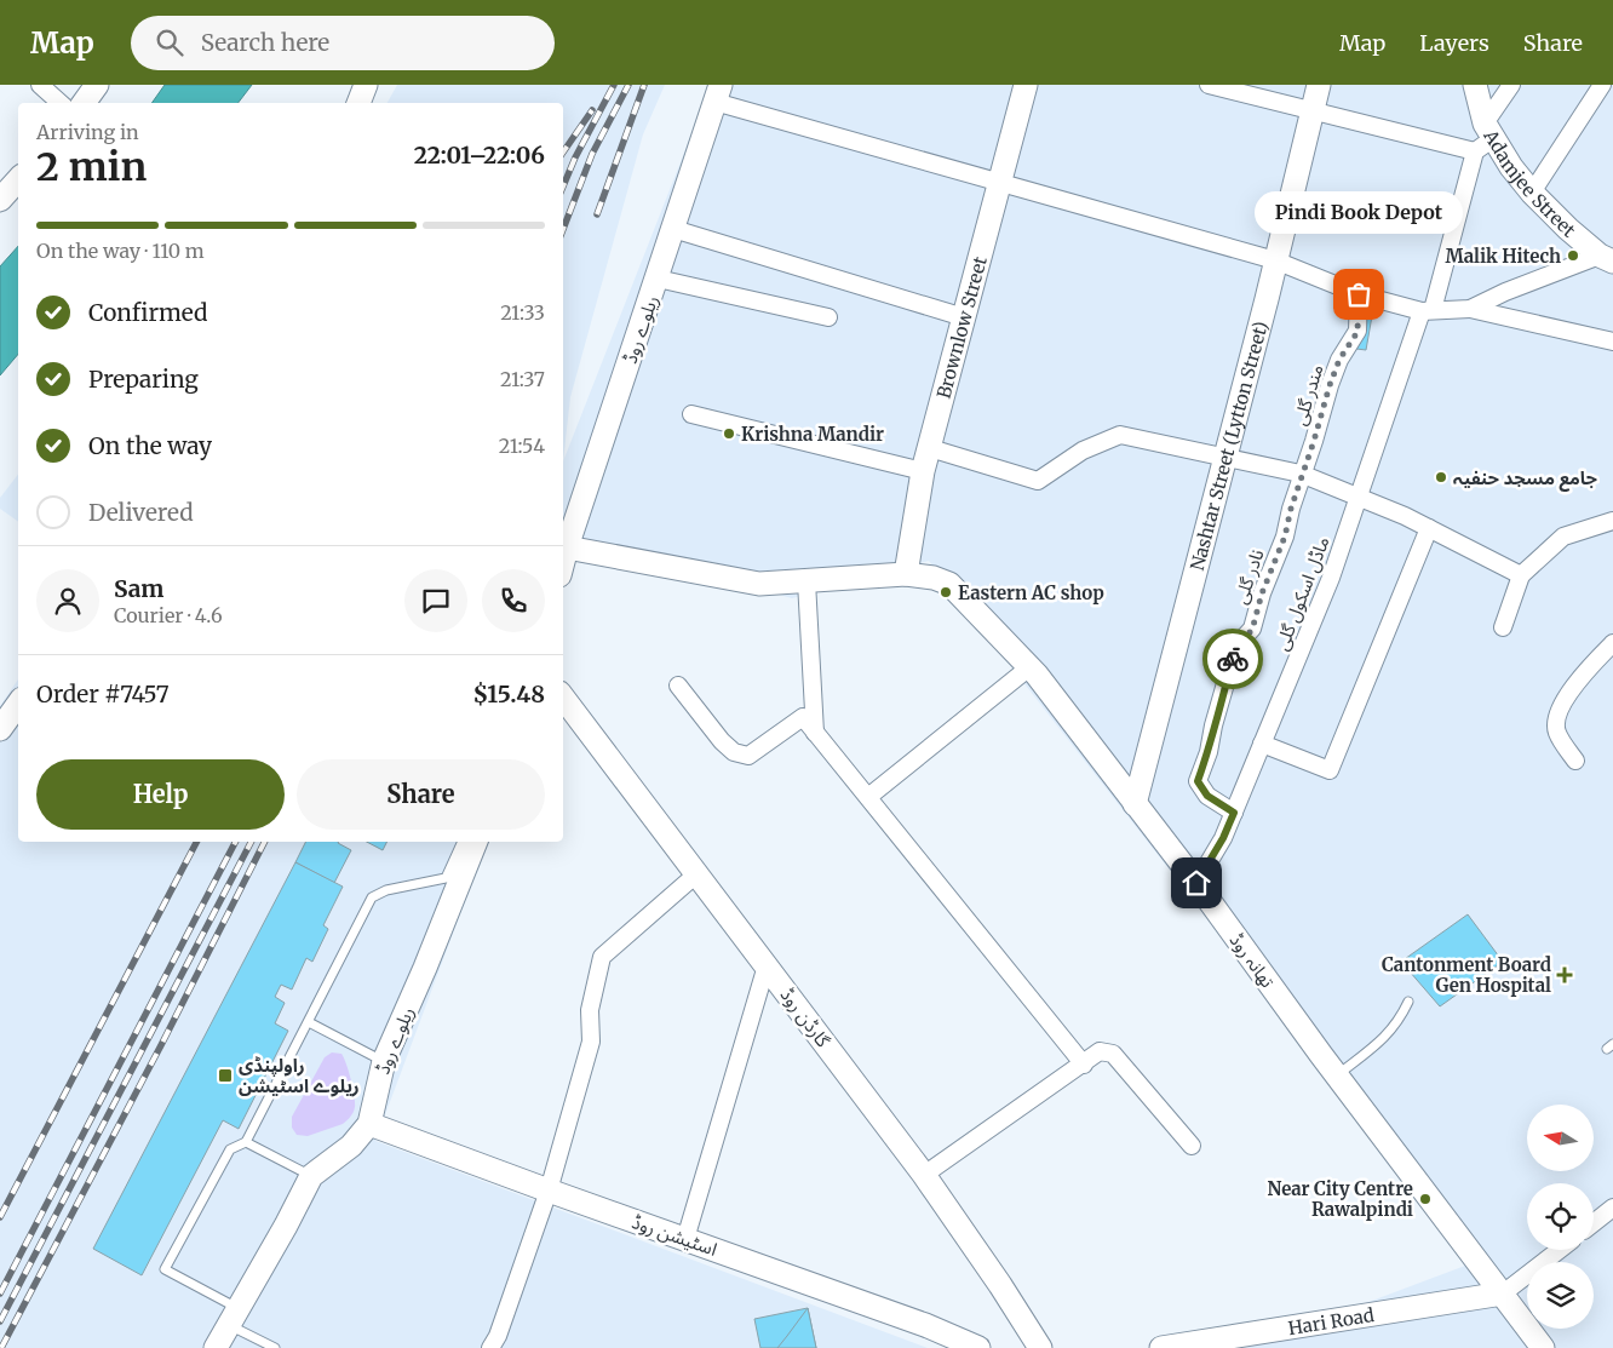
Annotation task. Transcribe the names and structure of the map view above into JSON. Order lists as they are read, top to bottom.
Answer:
{
  "streets": {
    "street": [
      "Adamjee Street",
      "Brownlow Street",
      "ریلوے روڈ",
      "مندر گلی",
      "Nashtar Street (Lytton Street)",
      "نادر گلی",
      "ماڈل اسکول گلی",
      "تھانہ روڈ",
      "گارڈن روڈ",
      "اسٹیشن روڈ",
      "Hari Road"
    ]
  },
  "crossings": [
    ["Adamjee Street", "ماڈل اسکول گلی"],
    ["Brownlow Street", "تھانہ روڈ"],
    ["ریلوے روڈ", "اسٹیشن روڈ"],
    ["مندر گلی", "نادر گلی"],
    ["Nashtar Street (Lytton Street)", "تھانہ روڈ"],
    ["نادر گلی", "ماڈل اسکول گلی"],
    ["ماڈل اسکول گلی", "تھانہ روڈ"],
    ["تھانہ روڈ", "Hari Road"]
  ],
  "places": {
    "other": [
      "Malik Hitech",
      "Pindi Book Depot",
      "Krishna Mandir",
      "جامع مسجد حنفیہ",
      "Eastern AC shop",
      "Near City Centre Rawalpindi"
    ],
    "health": ["Cantonment Board Gen Hospital"],
    "transit": ["راولپنڈی ریلوے اسٹیشن"]
  },
  "north": "left",
  "page": {
    "header": "Map",
    "search": "Search here",
    "nav": ["Map", "Layers", "Share"],
    "heading": ["2 min", "Arriving in", "22:01–22:06"],
    "panel": [
      "Sam",
      "Courier · 4.6",
      "Order #7457",
      "$15.48"
    ],
    "bubble": "Pindi Book Depot",
    "bar": "On the way · 110 m",
    "list": [
      ["Confirmed", "21:33"],
      ["Preparing", "21:37"],
      ["On the way", "21:54"],
      "Delivered"
    ],
    "buttons": ["Help", "Share"]
  }
}
